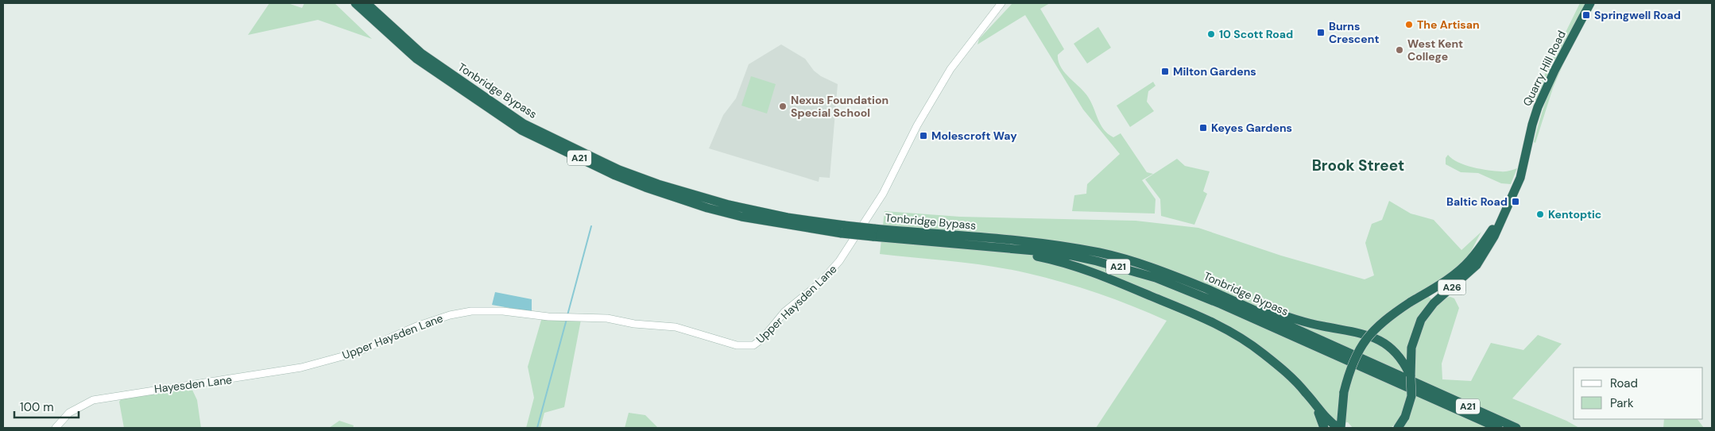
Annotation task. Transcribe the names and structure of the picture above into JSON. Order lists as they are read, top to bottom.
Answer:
{
  "streets": {
    "highway": [
      "Quarry Hill Road",
      "Tonbridge Bypass",
      "A21",
      "A26"
    ],
    "street": ["Upper Haysden Lane", "Hayesden Lane"]
  },
  "crossings": [
    ["Quarry Hill Road", "A26"],
    ["Upper Haysden Lane", "Hayesden Lane"]
  ],
  "districts": ["Brook Street"],
  "places": {
    "transit": [
      "Springwell Road",
      "Burns Crescent",
      "Milton Gardens",
      "Keyes Gardens",
      "Molescroft Way",
      "Baltic Road"
    ],
    "other": [
      "The Artisan",
      "10 Scott Road",
      "West Kent College",
      "Nexus Foundation Special School",
      "Kentoptic"
    ]
  },
  "legend": ["Road", "Park"],
  "scale_bar": "100 m"
}
